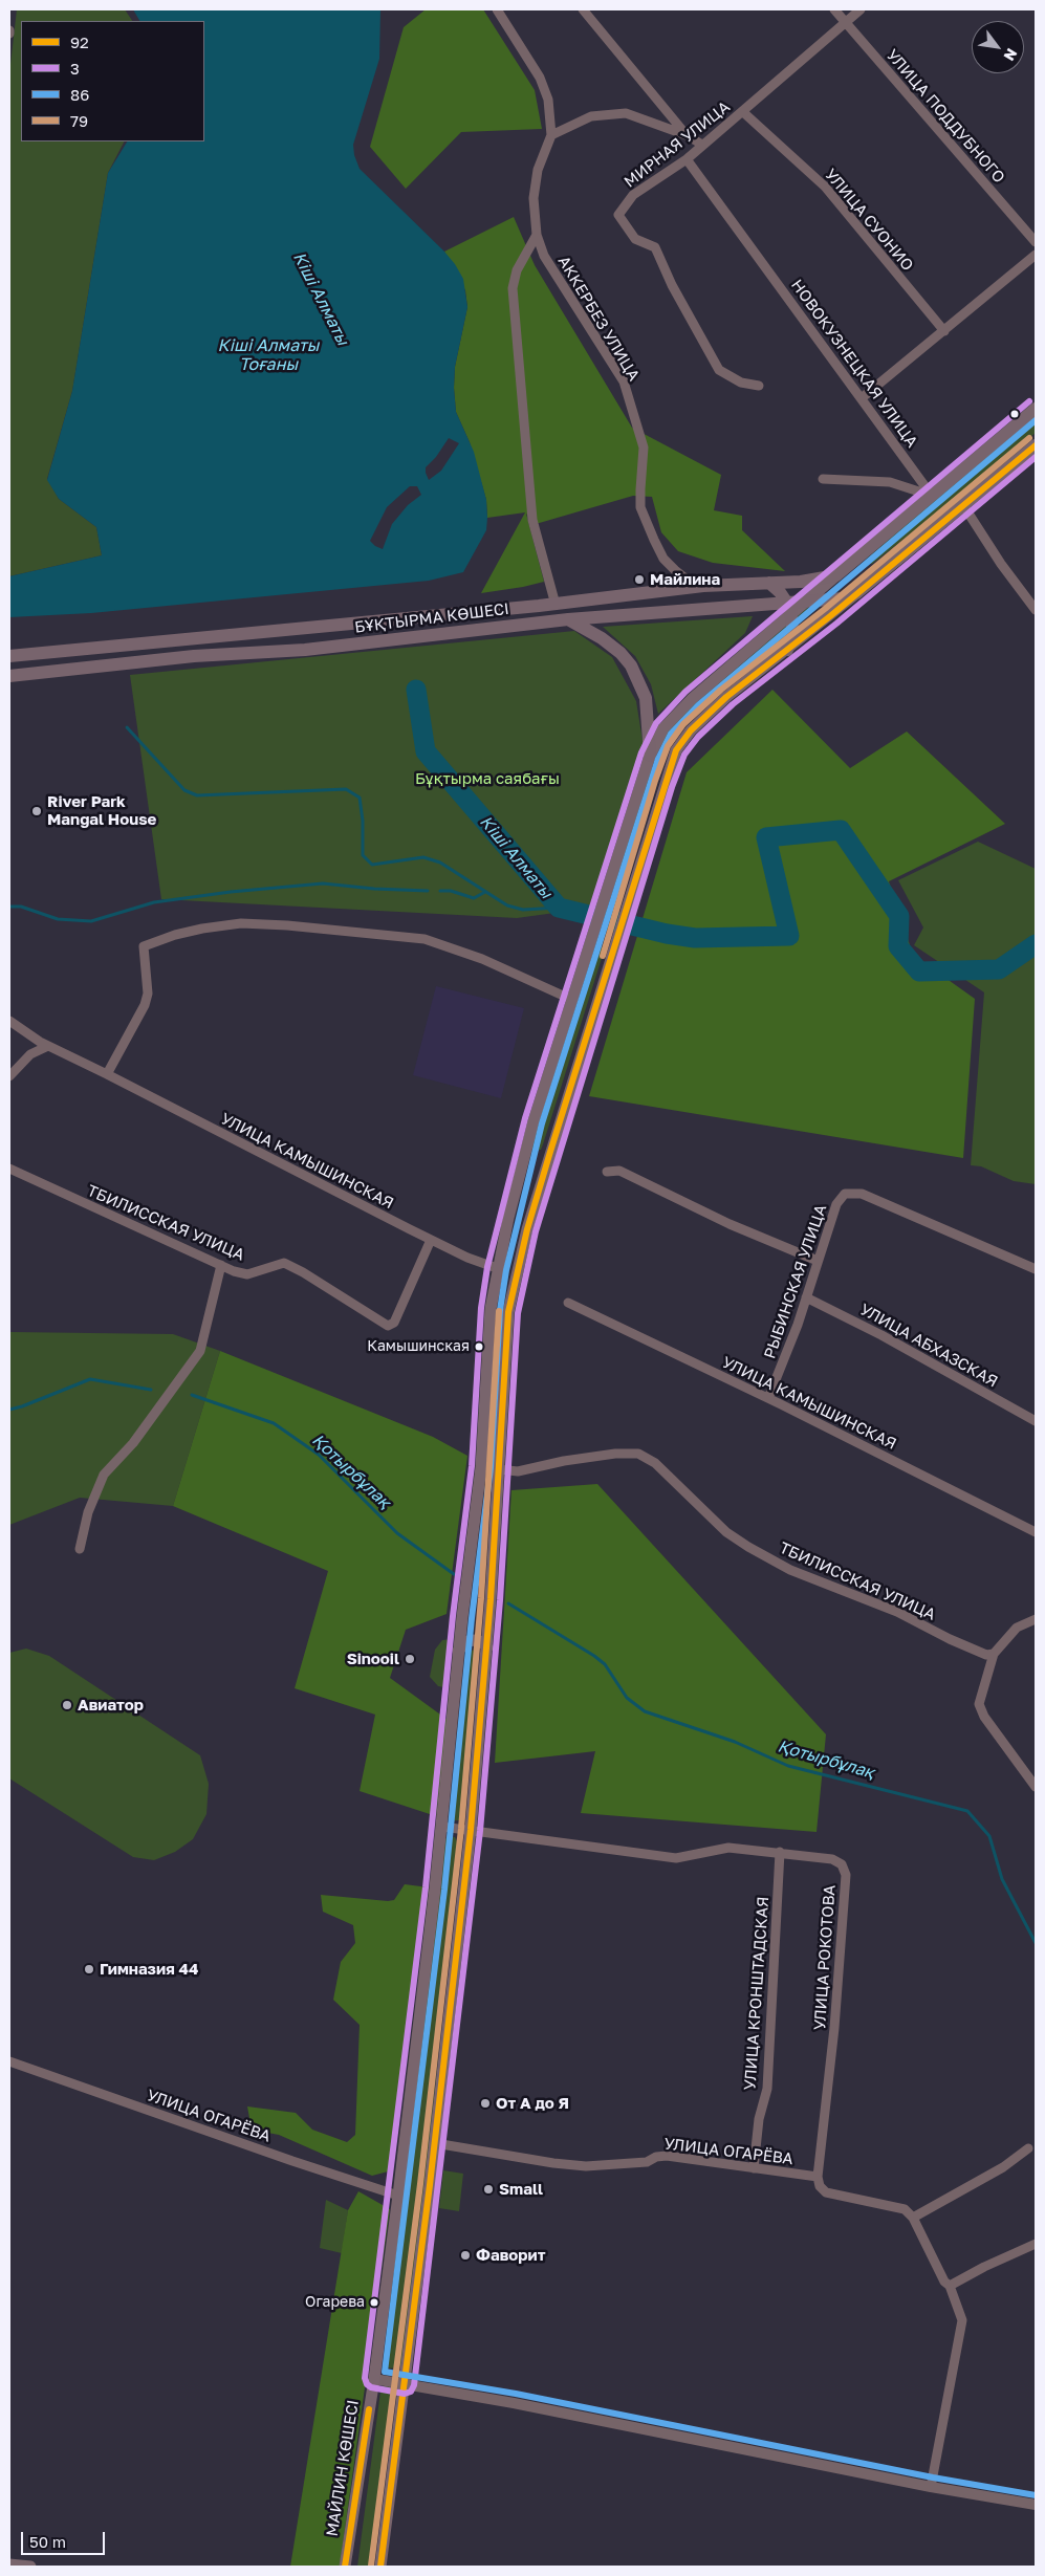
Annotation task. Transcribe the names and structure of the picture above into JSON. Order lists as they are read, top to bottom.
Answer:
{
  "streets": {
    "main road": ["БҰҚТЫРМА КӨШЕСІ", "МАЙЛИН КӨШЕСІ"],
    "street": [
      "УЛИЦА ПОДДУБНОГО",
      "МИРНАЯ УЛИЦА",
      "УЛИЦА СУОНИО",
      "АККЕРБЕЗ УЛИЦА",
      "НОВОКУЗНЕЦКАЯ УЛИЦА",
      "УЛИЦА КАМЫШИНСКАЯ",
      "ТБИЛИССКАЯ УЛИЦА",
      "РЫБИНСКАЯ УЛИЦА",
      "УЛИЦА АБХАЗСКАЯ",
      "УЛИЦА РОКОТОВА",
      "УЛИЦА КРОНШТАДСКАЯ",
      "УЛИЦА ОГАРЁВА"
    ]
  },
  "crossings": [
    ["УЛИЦА ПОДДУБНОГО", "МИРНАЯ УЛИЦА"],
    ["МИРНАЯ УЛИЦА", "УЛИЦА СУОНИО"],
    ["МИРНАЯ УЛИЦА", "НОВОКУЗНЕЦКАЯ УЛИЦА"],
    ["АККЕРБЕЗ УЛИЦА", "БҰҚТЫРМА КӨШЕСІ"],
    ["БҰҚТЫРМА КӨШЕСІ", "МАЙЛИН КӨШЕСІ"],
    ["УЛИЦА КАМЫШИНСКАЯ", "ТБИЛИССКАЯ УЛИЦА"],
    ["УЛИЦА КАМЫШИНСКАЯ", "РЫБИНСКАЯ УЛИЦА"],
    ["УЛИЦА КАМЫШИНСКАЯ", "МАЙЛИН КӨШЕСІ"],
    ["РЫБИНСКАЯ УЛИЦА", "УЛИЦА АБХАЗСКАЯ"],
    ["УЛИЦА РОКОТОВА", "УЛИЦА КРОНШТАДСКАЯ"],
    ["УЛИЦА РОКОТОВА", "УЛИЦА ОГАРЁВА"],
    ["УЛИЦА РОКОТОВА", "МАЙЛИН КӨШЕСІ"],
    ["УЛИЦА КРОНШТАДСКАЯ", "УЛИЦА ОГАРЁВА"],
    ["УЛИЦА ОГАРЁВА", "МАЙЛИН КӨШЕСІ"]
  ],
  "water": ["Кіші Алматы", "Кіші Алматы Тоғаны", "Қотырбұлақ"],
  "parks": ["Бұқтырма саябағы"],
  "places": [
    "Майлина",
    "River Park Mangal House",
    "Камышинская",
    "Sinooil",
    "Авиатор",
    "Гимназия 44",
    "От А до Я",
    "Small",
    "Фаворит",
    "Огарева"
  ],
  "lines": [
    "transit line 3",
    "transit line 86",
    "transit line 79",
    "transit line 92"
  ],
  "legend": [
    "92",
    "3",
    "86",
    "79"
  ],
  "scale_bar": "50 m",
  "north": "bottom right"
}
